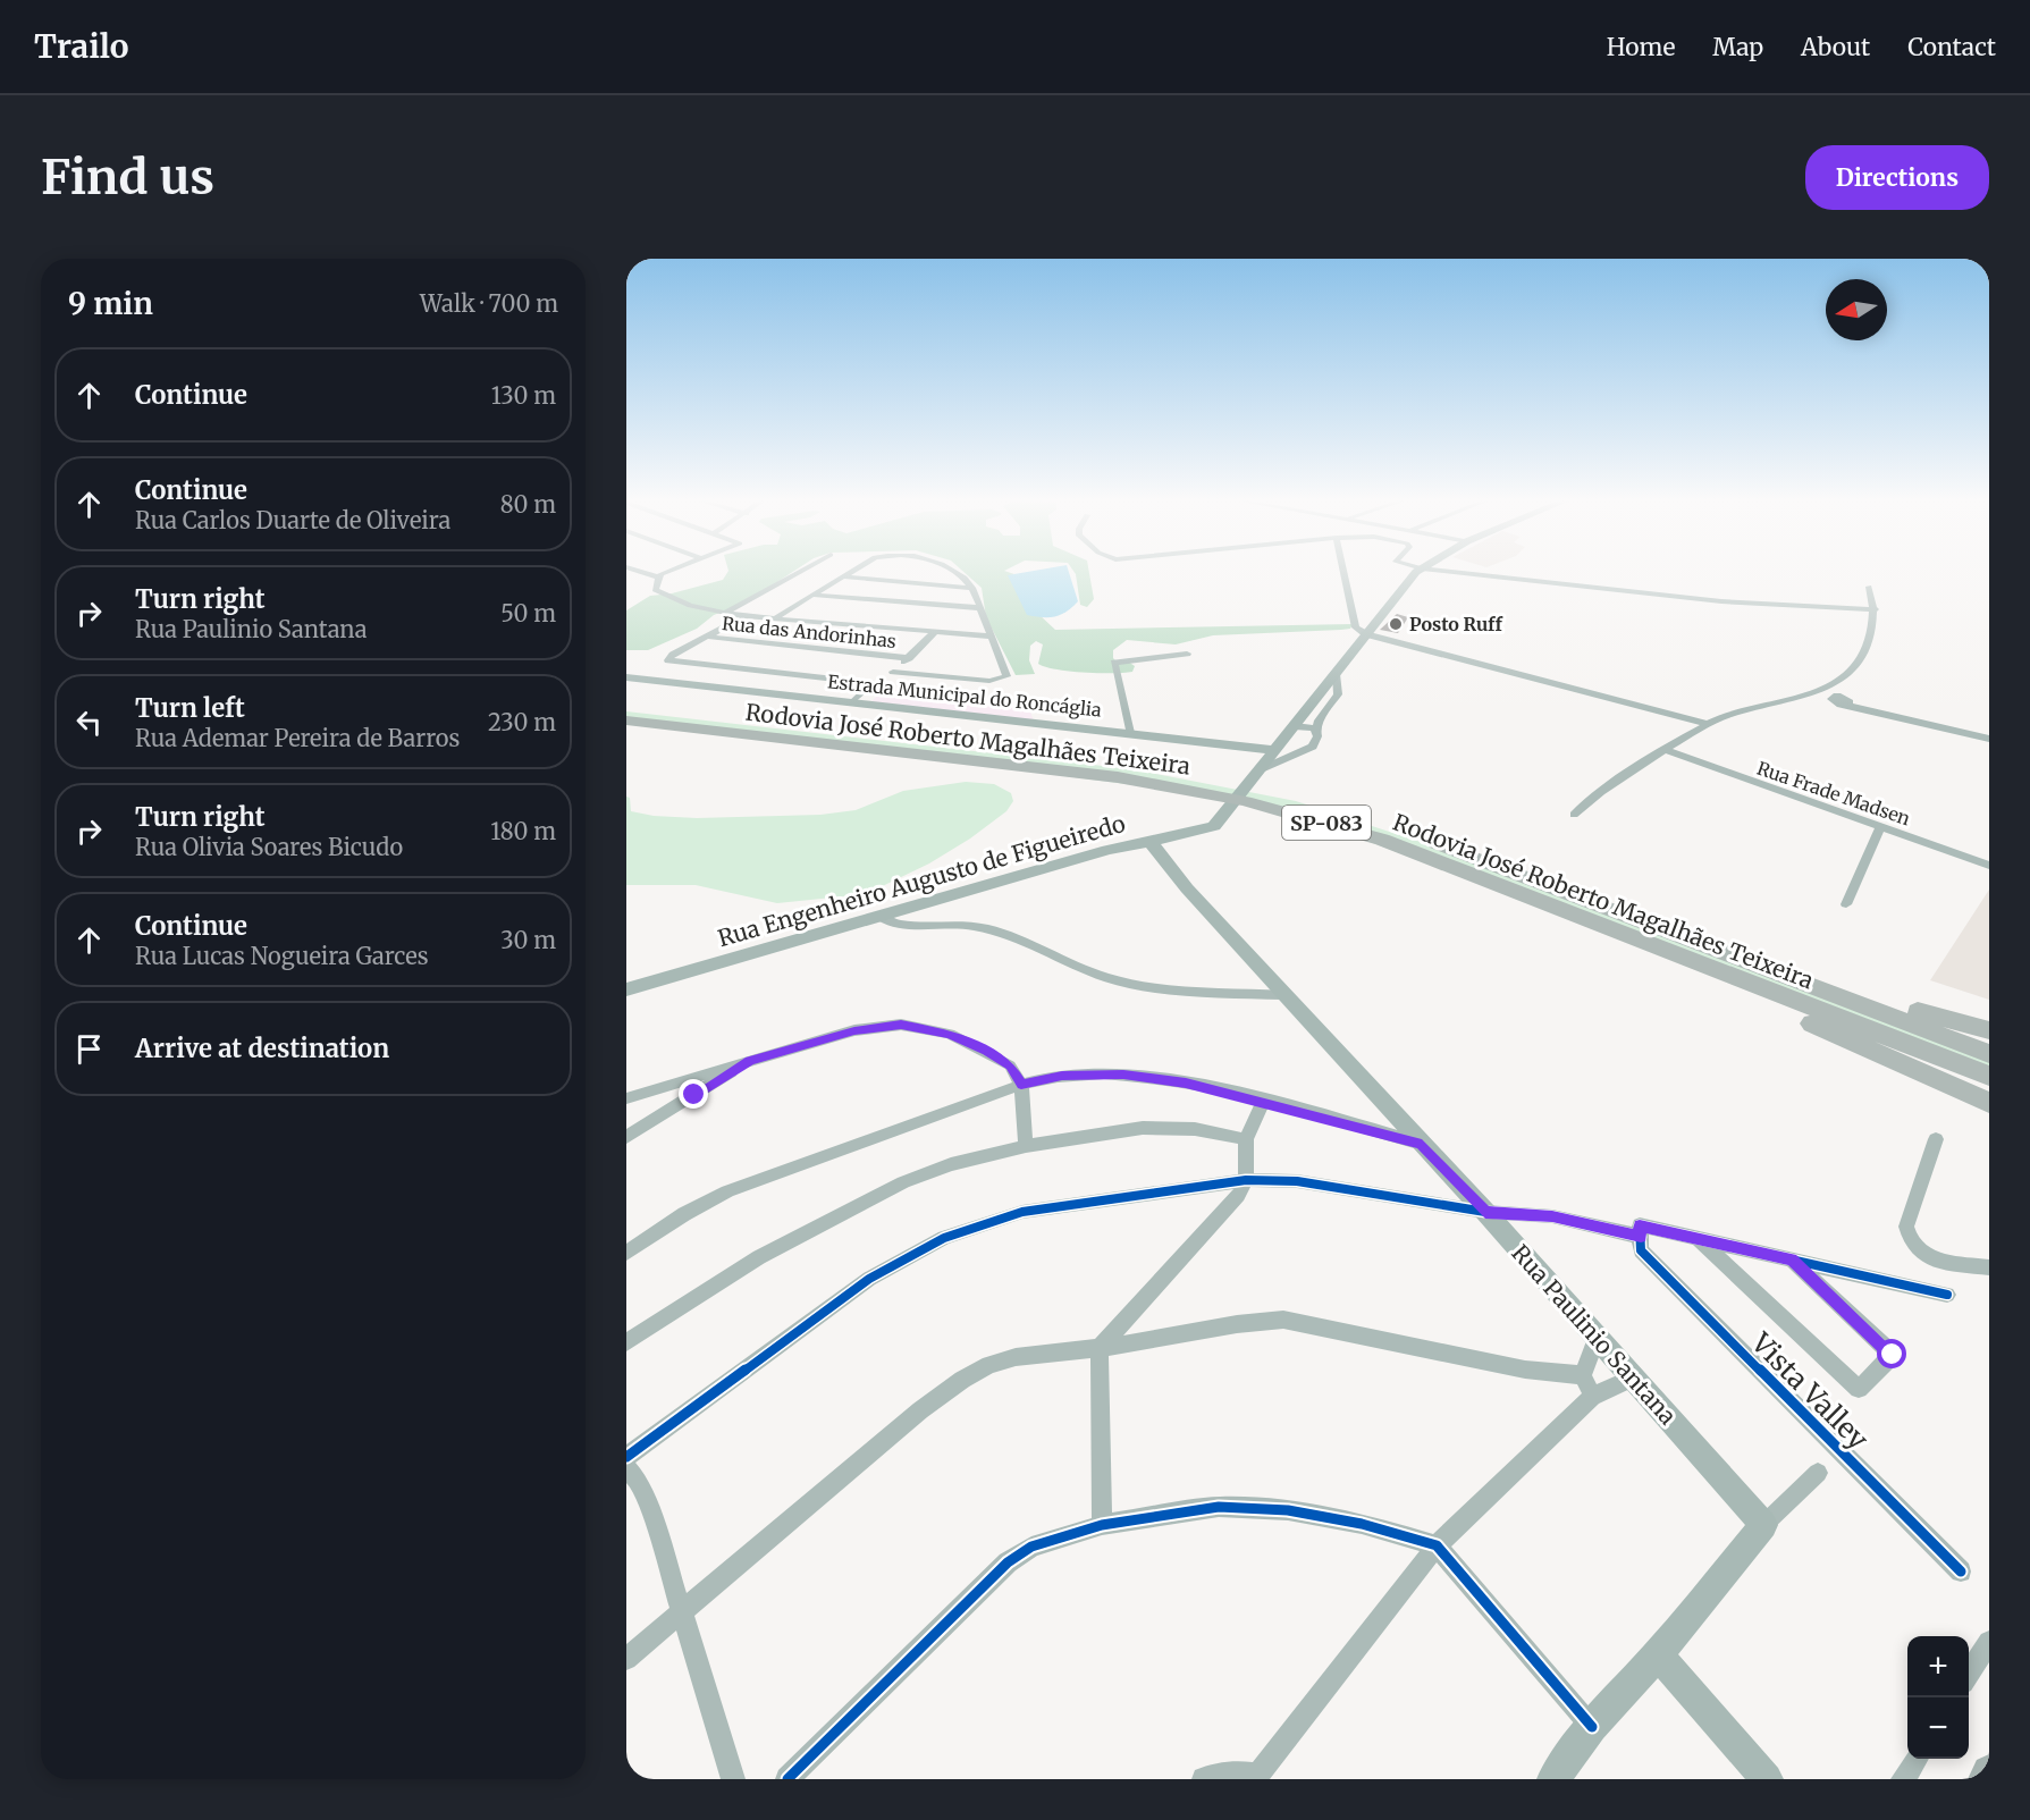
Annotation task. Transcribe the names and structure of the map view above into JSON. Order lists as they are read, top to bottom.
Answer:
{
  "streets": {
    "highway": ["Rodovia José Roberto Magalhães Teixeira", "SP-083"],
    "street": [
      "Rua das Andorinhas",
      "Estrada Municipal do Roncáglia",
      "Rua Frade Madsen",
      "Rua Engenheiro Augusto de Figueiredo",
      "Rua Paulinio Santana",
      "Vista Valley"
    ]
  },
  "crossings": [
    ["Estrada Municipal do Roncáglia", "Rua Engenheiro Augusto de Figueiredo"],
    ["Rua Engenheiro Augusto de Figueiredo", "Rua Paulinio Santana"]
  ],
  "places": ["Posto Ruff"],
  "north": "left",
  "page": {
    "header": "Trailo",
    "nav": [
      "Home",
      "Map",
      "About",
      "Contact"
    ],
    "buttons": "Directions",
    "title": "Find us",
    "heading": ["9 min", "Walk · 700 m"],
    "list": [
      ["Continue", "130 m"],
      ["Continue", "Rua Carlos Duarte de Oliveira", "80 m"],
      ["Turn right", "Rua Paulinio Santana", "50 m"],
      ["Turn left", "Rua Ademar Pereira de Barros", "230 m"],
      ["Turn right", "Rua Olivia Soares Bicudo", "180 m"],
      ["Continue", "Rua Lucas Nogueira Garces", "30 m"],
      "Arrive at destination"
    ],
    "map_buttons": ["+", "−"]
  }
}
